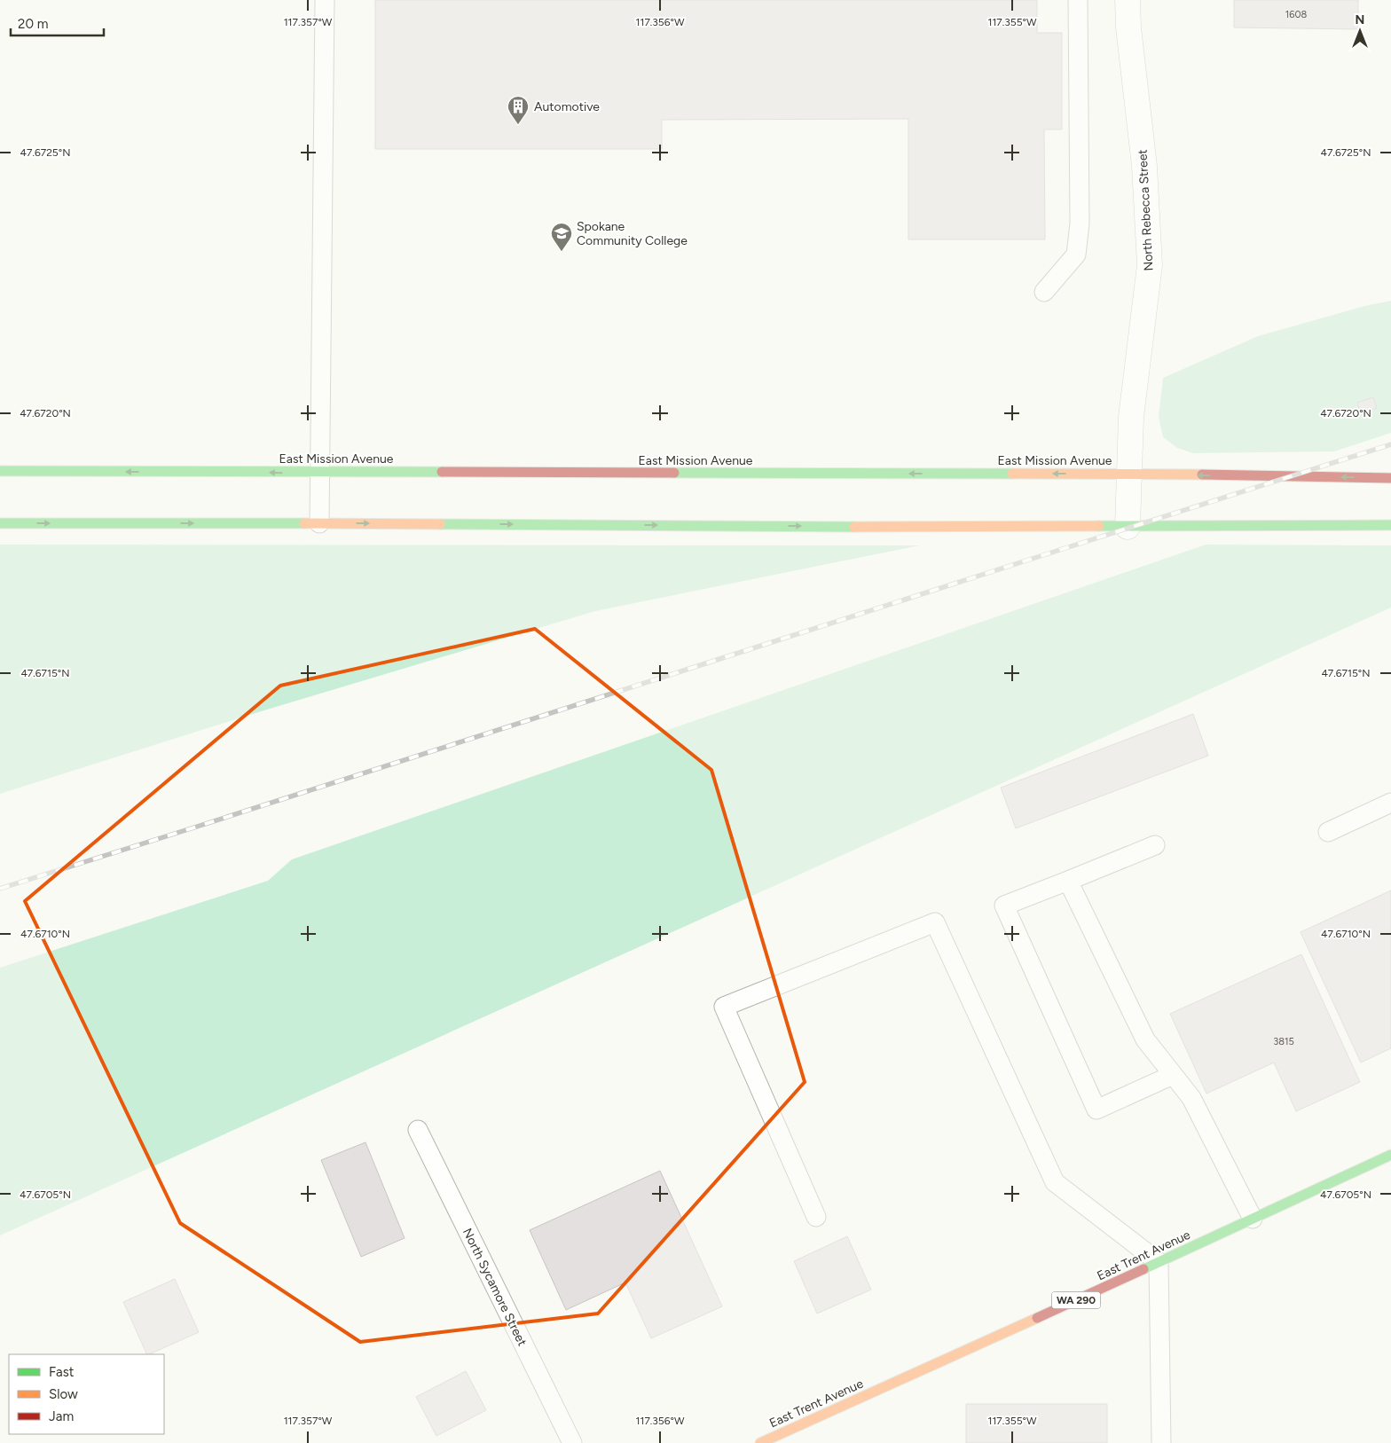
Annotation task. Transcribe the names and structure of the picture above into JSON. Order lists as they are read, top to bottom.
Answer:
{
  "streets": {
    "main road": ["East Mission Avenue", "East Trent Avenue", "WA 290"],
    "street": ["North Rebecca Street"],
    "lane": ["North Sycamore Street"]
  },
  "crossings": [
    ["North Rebecca Street", "East Mission Avenue"]
  ],
  "places": {
    "building": ["Automotive"],
    "school or university": ["Spokane Community College"]
  },
  "house_numbers": ["1608", "3815"],
  "legend": ["Fast", "Slow", "Jam"],
  "scale_bar": "20 m",
  "north": "top",
  "coordinates": [
    "117.357°W",
    "117.356°W",
    "117.355°W",
    "47.6725°N",
    "47.6720°N",
    "47.6715°N",
    "47.6710°N",
    "47.6705°N"
  ]
}
